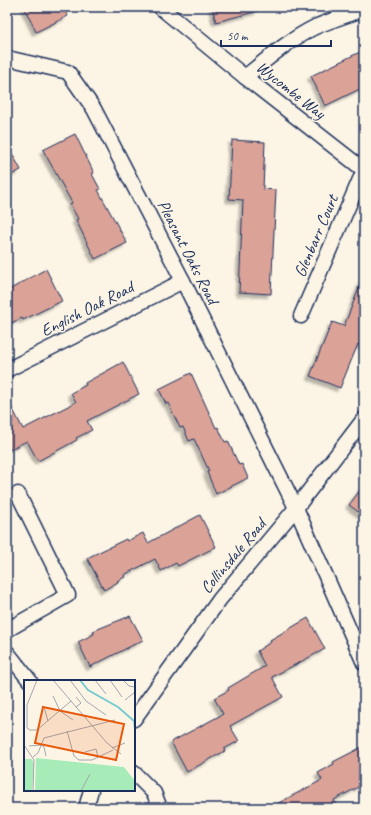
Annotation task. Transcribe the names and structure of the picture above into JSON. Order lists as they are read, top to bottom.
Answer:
{
  "streets": {
    "street": [
      "Wycombe Way",
      "Glenbarr Court",
      "Pleasant Oaks Road",
      "English Oak Road",
      "Collinsdale Road"
    ]
  },
  "crossings": [
    ["Wycombe Way", "Glenbarr Court"],
    ["Pleasant Oaks Road", "English Oak Road"],
    ["Pleasant Oaks Road", "Collinsdale Road"]
  ],
  "scale_bar": "50 m"
}
